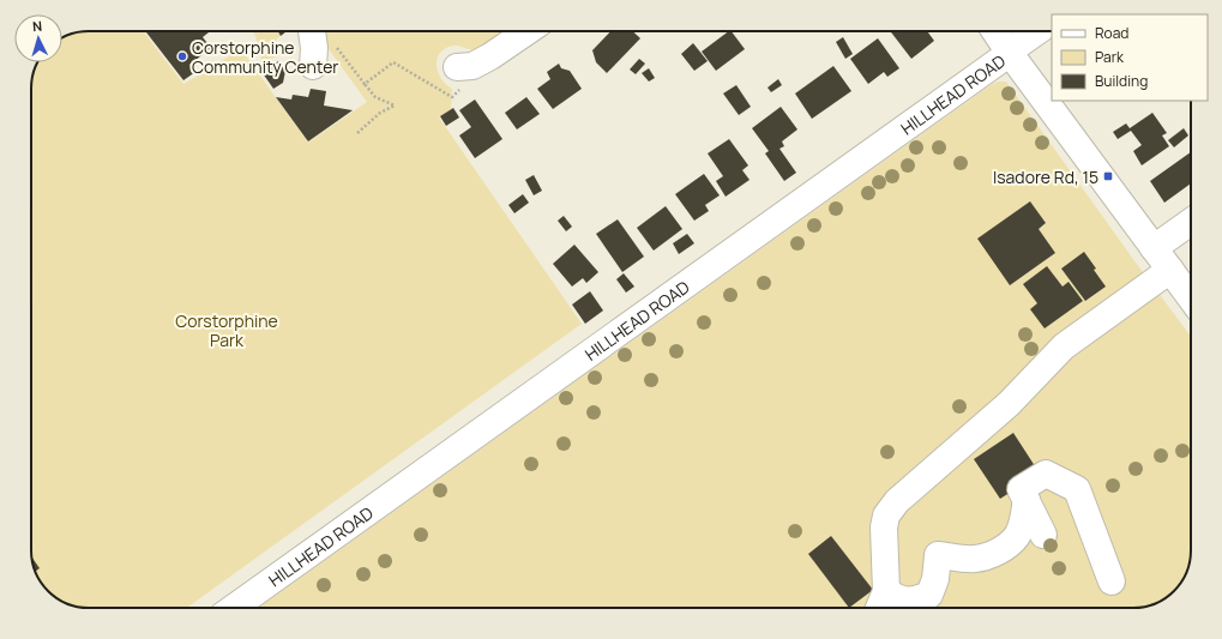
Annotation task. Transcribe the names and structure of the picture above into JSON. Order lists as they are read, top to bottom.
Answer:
{
  "streets": {
    "street": ["HILLHEAD ROAD"]
  },
  "parks": ["Corstorphine Park"],
  "places": {
    "other": ["Corstorphine Community Center"],
    "transit": ["Isadore Rd, 15"]
  },
  "legend": ["Road", "Park", "Building"],
  "north": "top"
}
